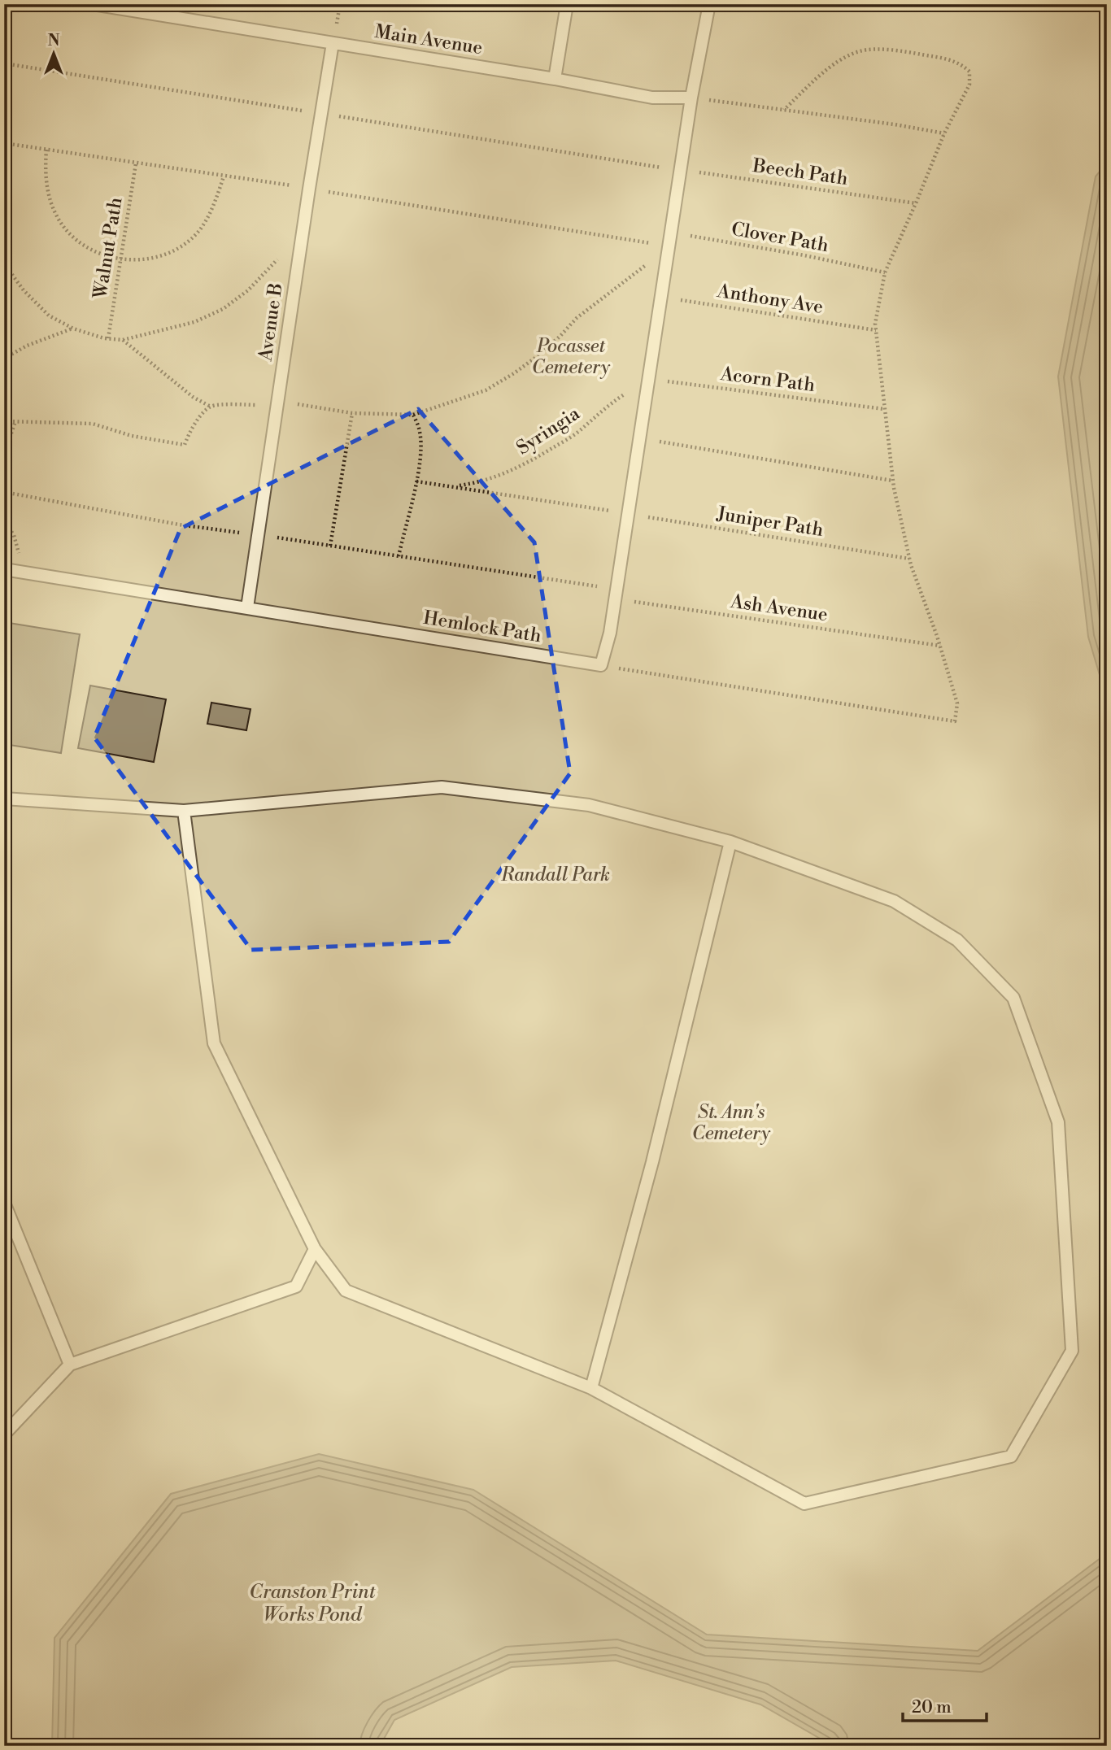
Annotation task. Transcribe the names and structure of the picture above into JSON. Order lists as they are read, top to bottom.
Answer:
{
  "streets": {
    "lane": ["Main Avenue", "Avenue B", "Hemlock Path"],
    "path": [
      "Beech Path",
      "Clover Path",
      "Walnut Path",
      "Anthony Ave",
      "Acorn Path",
      "Syringia",
      "Juniper Path",
      "Ash Avenue"
    ]
  },
  "crossings": [
    ["Main Avenue", "Avenue B"],
    ["Avenue B", "Ash Avenue"],
    ["Avenue B", "Hemlock Path"],
    ["Acorn Path", "Syringia"],
    ["Syringia", "Juniper Path"]
  ],
  "water": ["Cranston Print Works Pond"],
  "parks": ["Pocasset Cemetery", "Randall Park", "St. Ann's Cemetery"],
  "scale_bar": "20 m",
  "north": "top"
}
